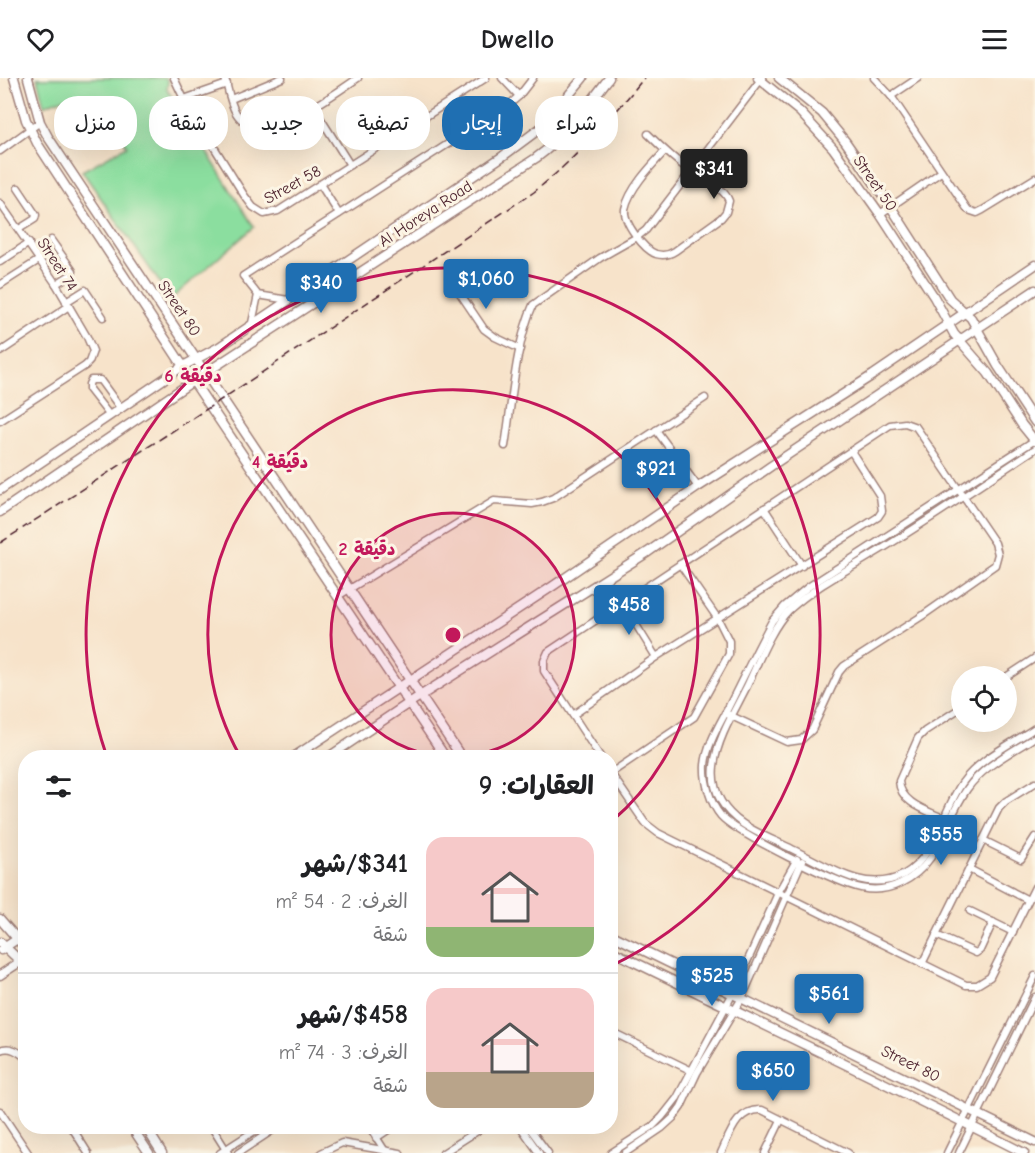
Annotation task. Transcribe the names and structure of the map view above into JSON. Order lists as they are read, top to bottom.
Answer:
{
  "streets": {
    "street": [
      "Street 50",
      "Street 58",
      "Al Horeya Road",
      "Street 74",
      "Street 80"
    ]
  },
  "crossings": [
    ["Al Horeya Road", "Street 80"]
  ],
  "page": {
    "header": "Dwello",
    "chip": [
      "شراء",
      "إيجار",
      "تصفية",
      "جديد",
      "شقة",
      "منزل"
    ],
    "price": [
      "$341",
      "$1,060",
      "$340",
      "$921",
      "$458",
      "$555",
      "$525",
      "$561",
      "$650"
    ],
    "heading": "العقارات: 9",
    "list": [
      {
        "name": "$341/شهر",
        "note": "الغرف: 2 · 54 m² · شقة"
      },
      {
        "name": "$458/شهر",
        "note": "الغرف: 3 · 74 m² · شقة"
      }
    ]
  },
  "rings": ["6 دقيقة", "4 دقيقة", "2 دقيقة"]
}
